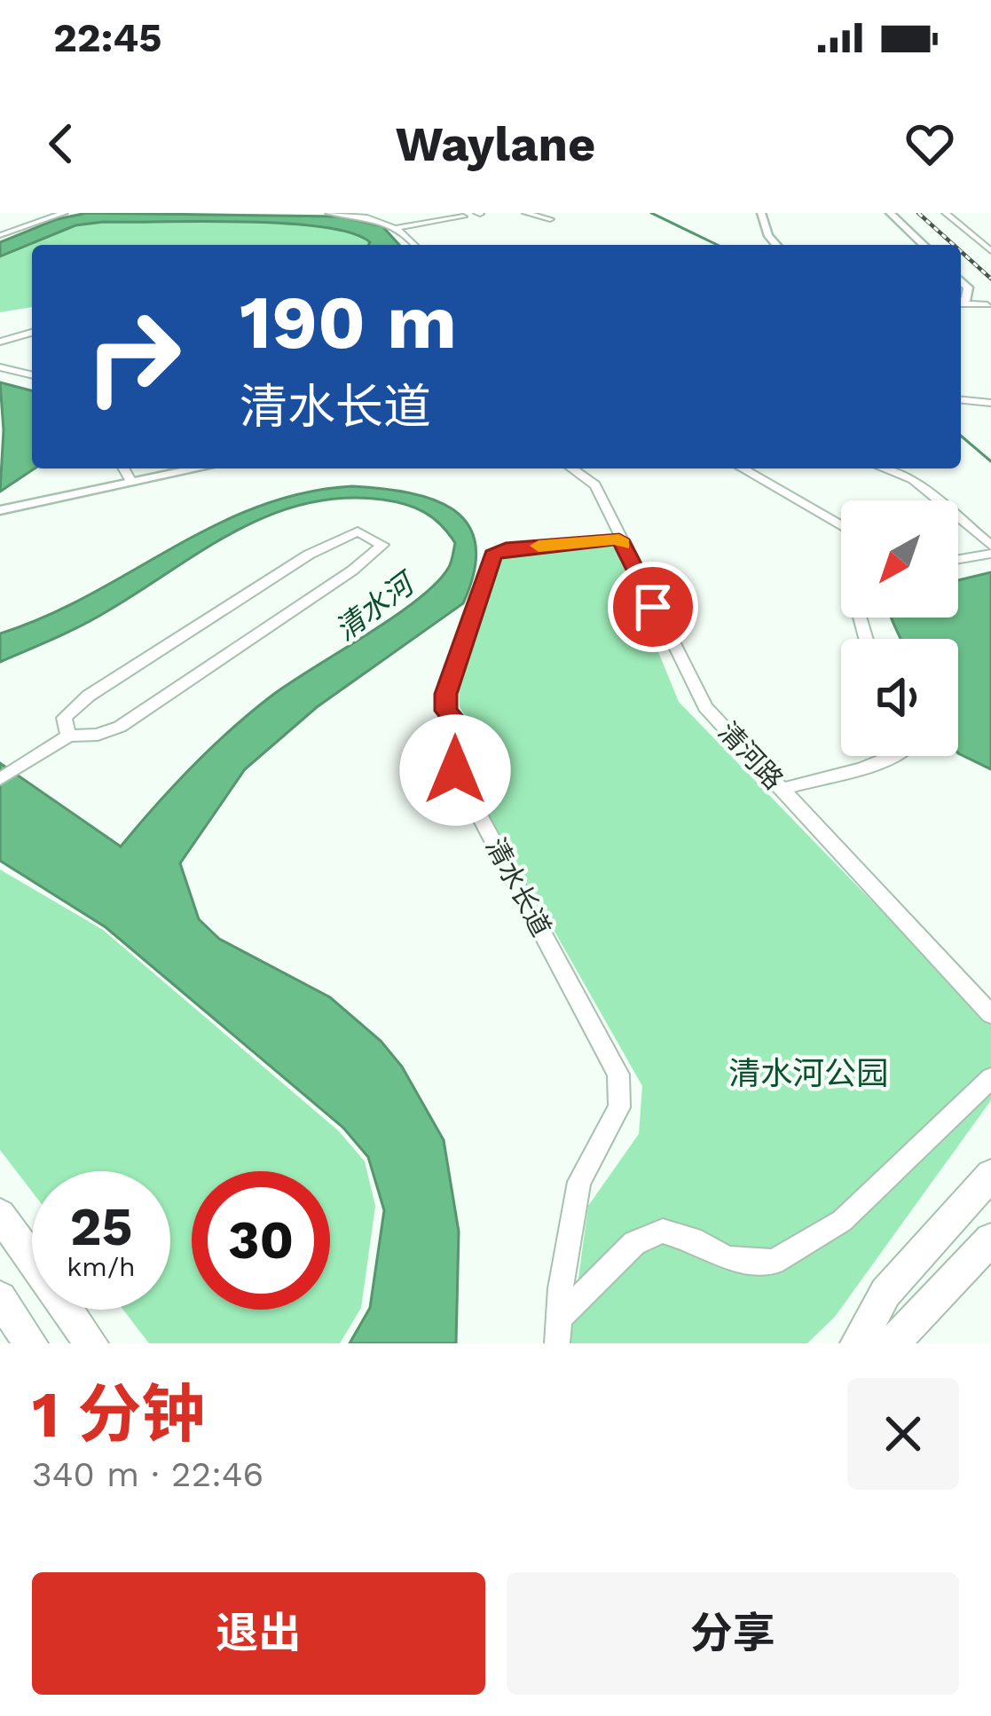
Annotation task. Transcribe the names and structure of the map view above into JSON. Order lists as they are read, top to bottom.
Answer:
{
  "streets": {
    "street": ["清河路", "清水长道"]
  },
  "crossings": [
    ["清河路", "清水长道"]
  ],
  "water": ["清水河"],
  "parks": ["清水河公园"],
  "north": "bottom left",
  "page": {
    "status": "22:45",
    "header": "Waylane",
    "turn": ["190 m", "清水长道"],
    "speed": "25 km/h",
    "limit": "30",
    "heading": ["1 分钟", "340 m · 22:46"],
    "buttons": ["退出", "分享"]
  }
}
